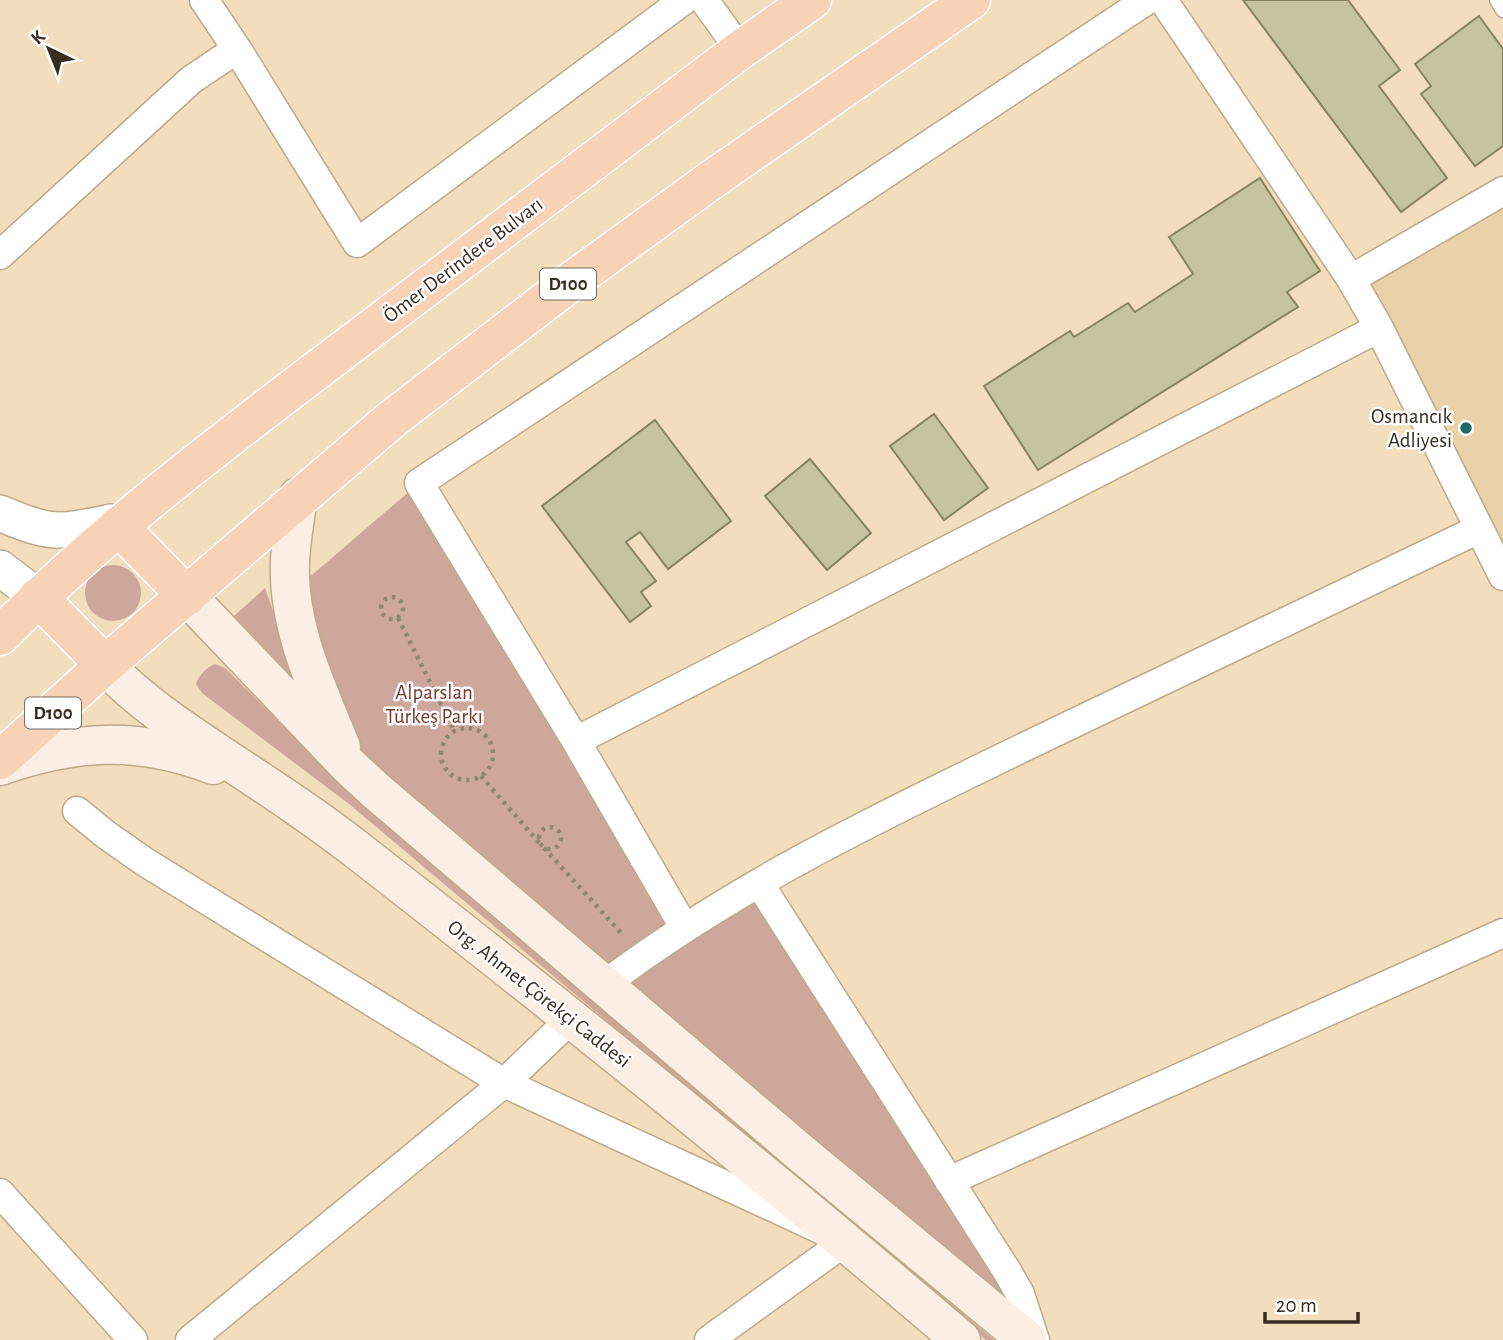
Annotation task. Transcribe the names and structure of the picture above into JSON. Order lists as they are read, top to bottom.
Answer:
{
  "streets": {
    "highway": ["Ömer Derindere Bulvarı", "D100"],
    "main road": ["Org. Ahmet Çörekçi Caddesi"]
  },
  "crossings": [
    ["D100", "Org. Ahmet Çörekçi Caddesi"]
  ],
  "parks": ["Alparslan Türkeş Parkı"],
  "places": ["Osmancık Adliyesi"],
  "scale_bar": "20 m",
  "north": "top left"
}
